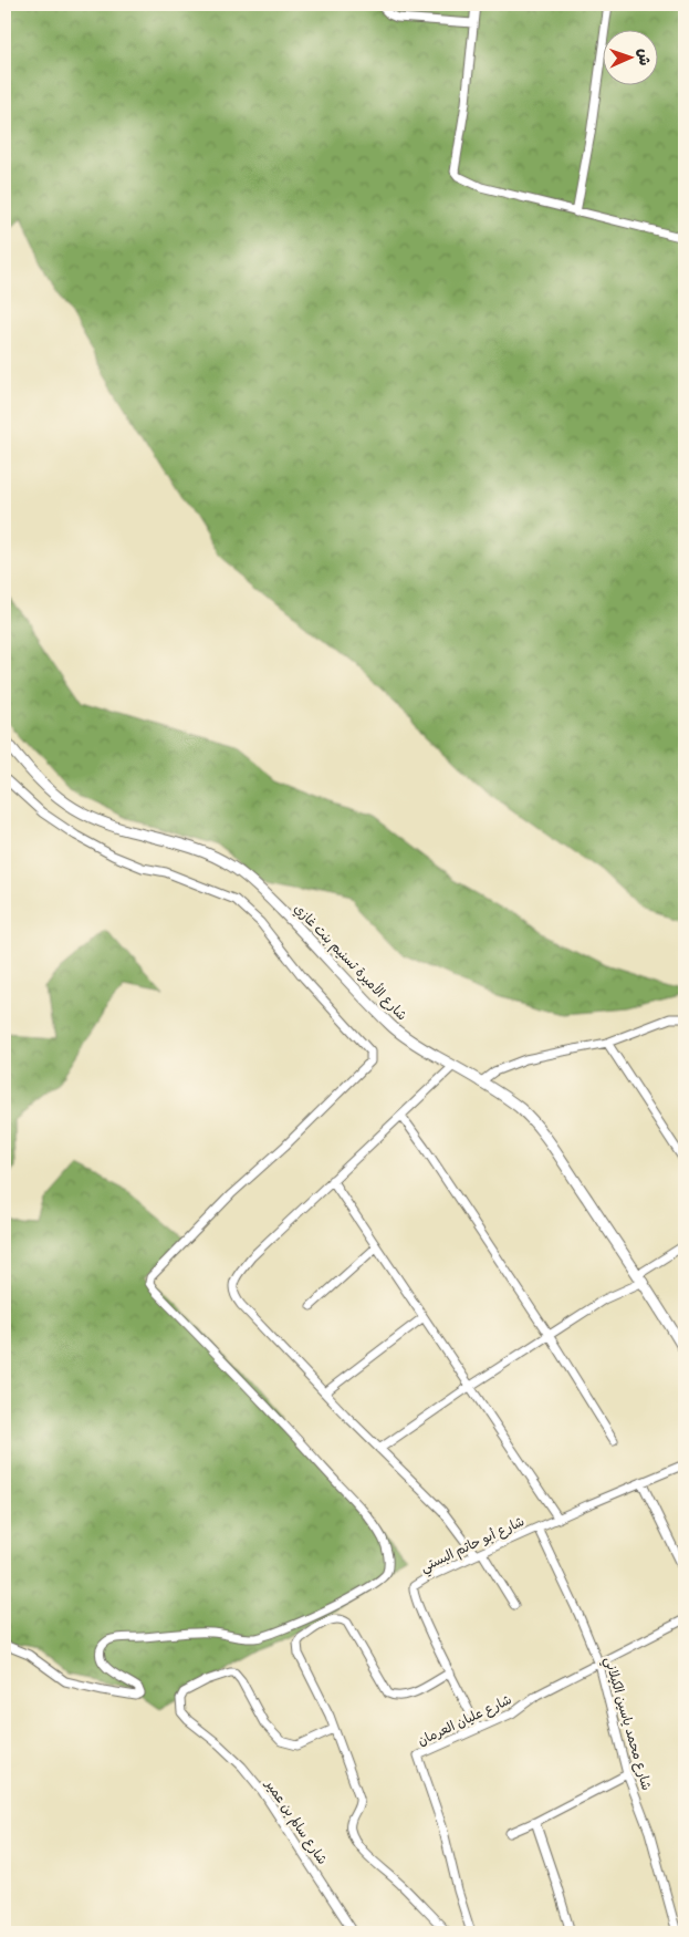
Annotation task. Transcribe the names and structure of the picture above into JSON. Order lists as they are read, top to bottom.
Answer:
{
  "streets": {
    "main road": ["شارع الأميرة تسنيم بنت غازي"],
    "street": [
      "شارع أبو حاتم البستي",
      "شارع عليان العرمان",
      "شارع محمد ياسين الكيلاني",
      "شارع سالم بن عمير"
    ]
  },
  "crossings": [
    ["شارع أبو حاتم البستي", "شارع عليان العرمان"],
    ["شارع أبو حاتم البستي", "شارع محمد ياسين الكيلاني"],
    ["شارع عليان العرمان", "شارع محمد ياسين الكيلاني"]
  ],
  "north": "right"
}
